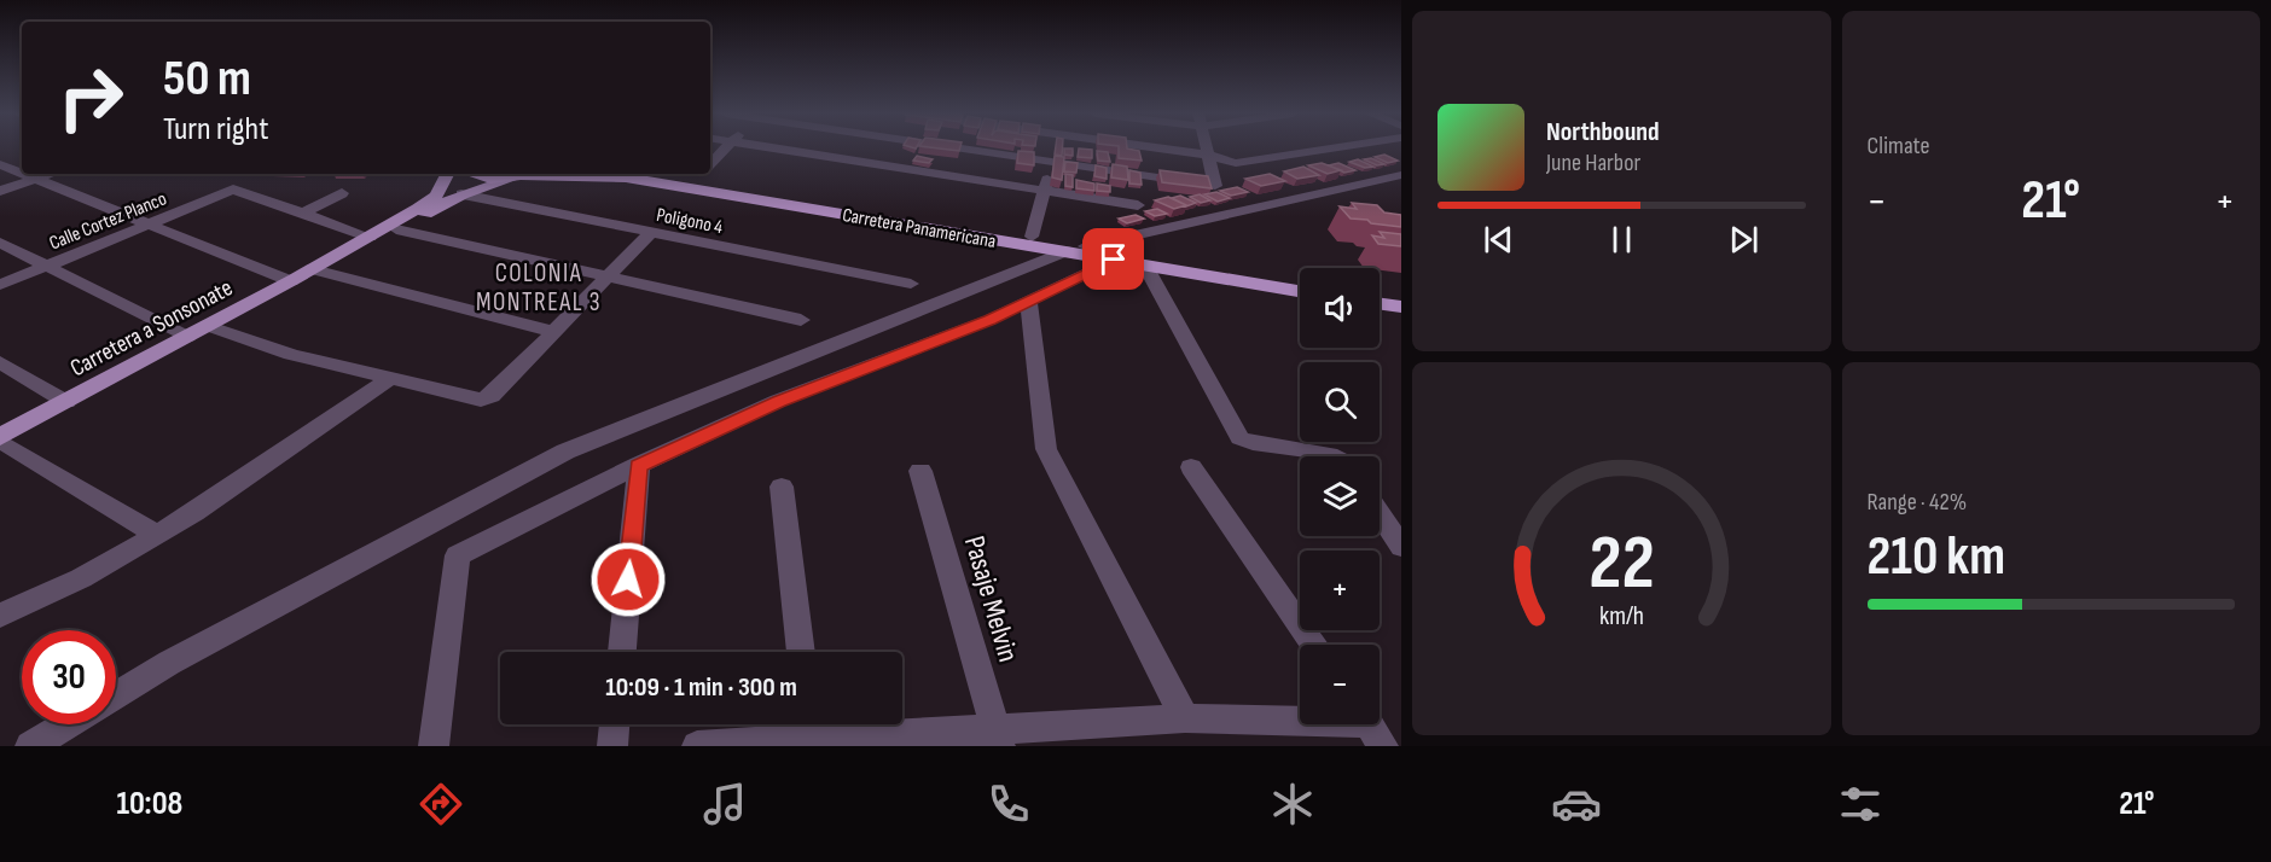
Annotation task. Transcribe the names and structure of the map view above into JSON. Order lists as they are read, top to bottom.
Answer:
{
  "streets": {
    "highway": ["Carretera Panamericana"],
    "main road": ["Carretera a Sonsonate"],
    "street": ["Calle Cortez Planco", "Poligono 4", "Pasaje Melvin"]
  },
  "crossings": [
    ["Poligono 4", "Carretera a Sonsonate"],
    ["Carretera Panamericana", "Carretera a Sonsonate"]
  ],
  "districts": ["COLONIA MONTREAL 3"],
  "page": {
    "tile": [
      "Climate",
      ["Range · 42%", "210 km"]
    ],
    "turn": ["50 m", "Turn right"],
    "song": ["Northbound", "June Harbor"],
    "heat": ["−", "21°", "+"],
    "map_buttons": ["+", "−"],
    "limit": "30",
    "trip": "10:09 · 1 min · 300 m",
    "tabs": ["10:08", "21°"],
    "gauge": ["22", "km/h"]
  }
}
